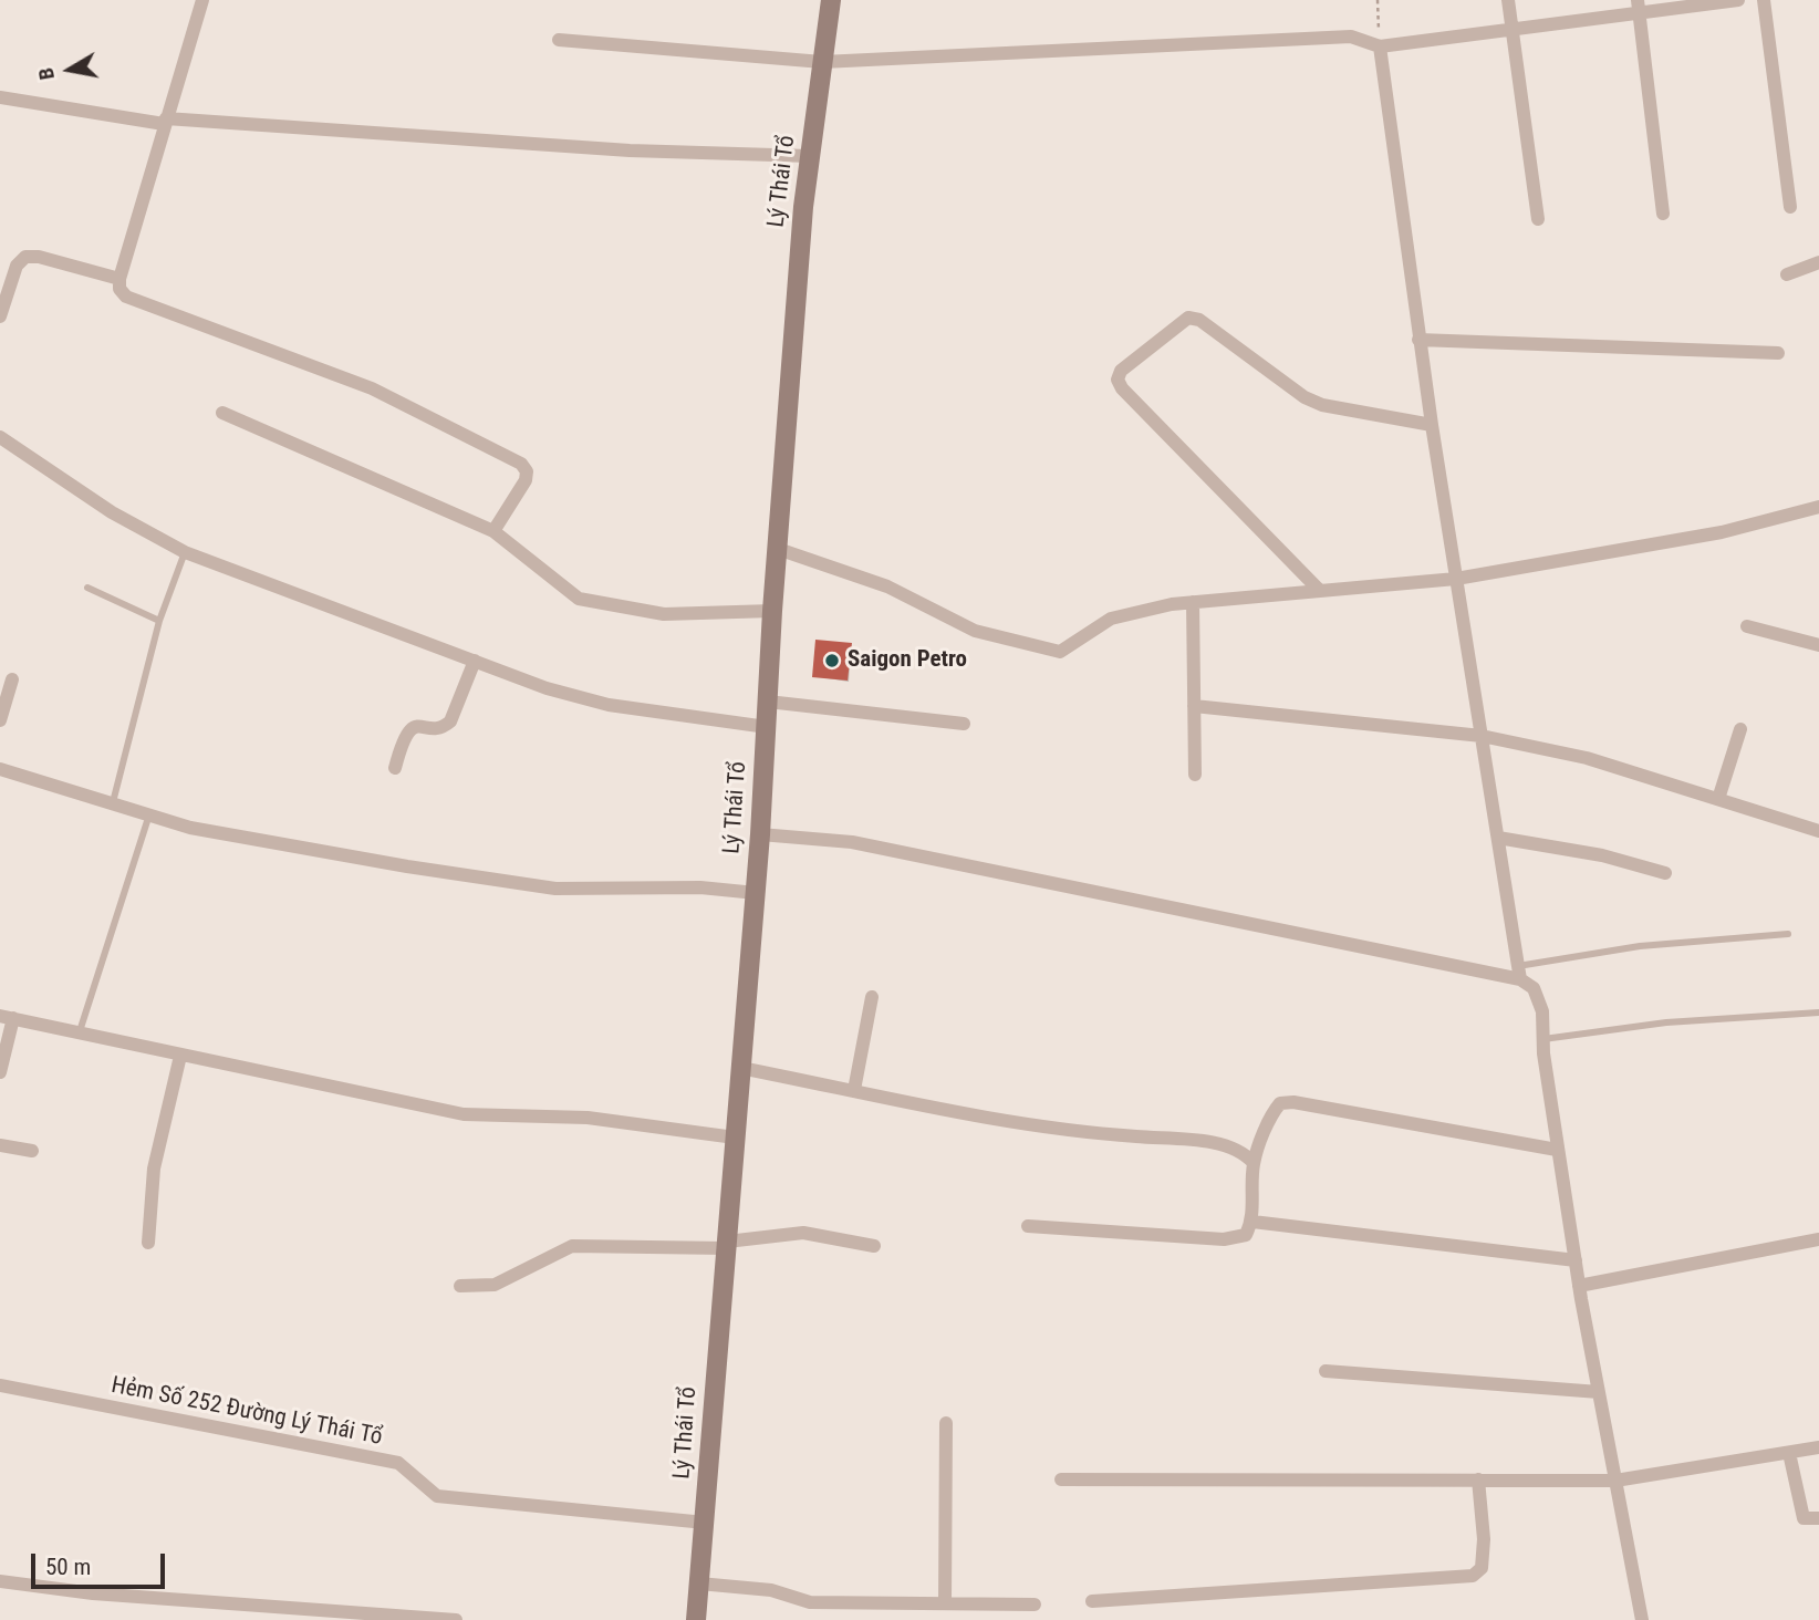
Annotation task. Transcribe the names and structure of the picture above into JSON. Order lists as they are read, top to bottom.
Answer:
{
  "streets": {
    "main road": ["Lý Thái Tổ"],
    "street": ["Hẻm Số 252 Đường Lý Thái Tổ"]
  },
  "crossings": [
    ["Lý Thái Tổ", "Hẻm Số 252 Đường Lý Thái Tổ"]
  ],
  "places": ["Saigon Petro"],
  "scale_bar": "50 m",
  "north": "left"
}
